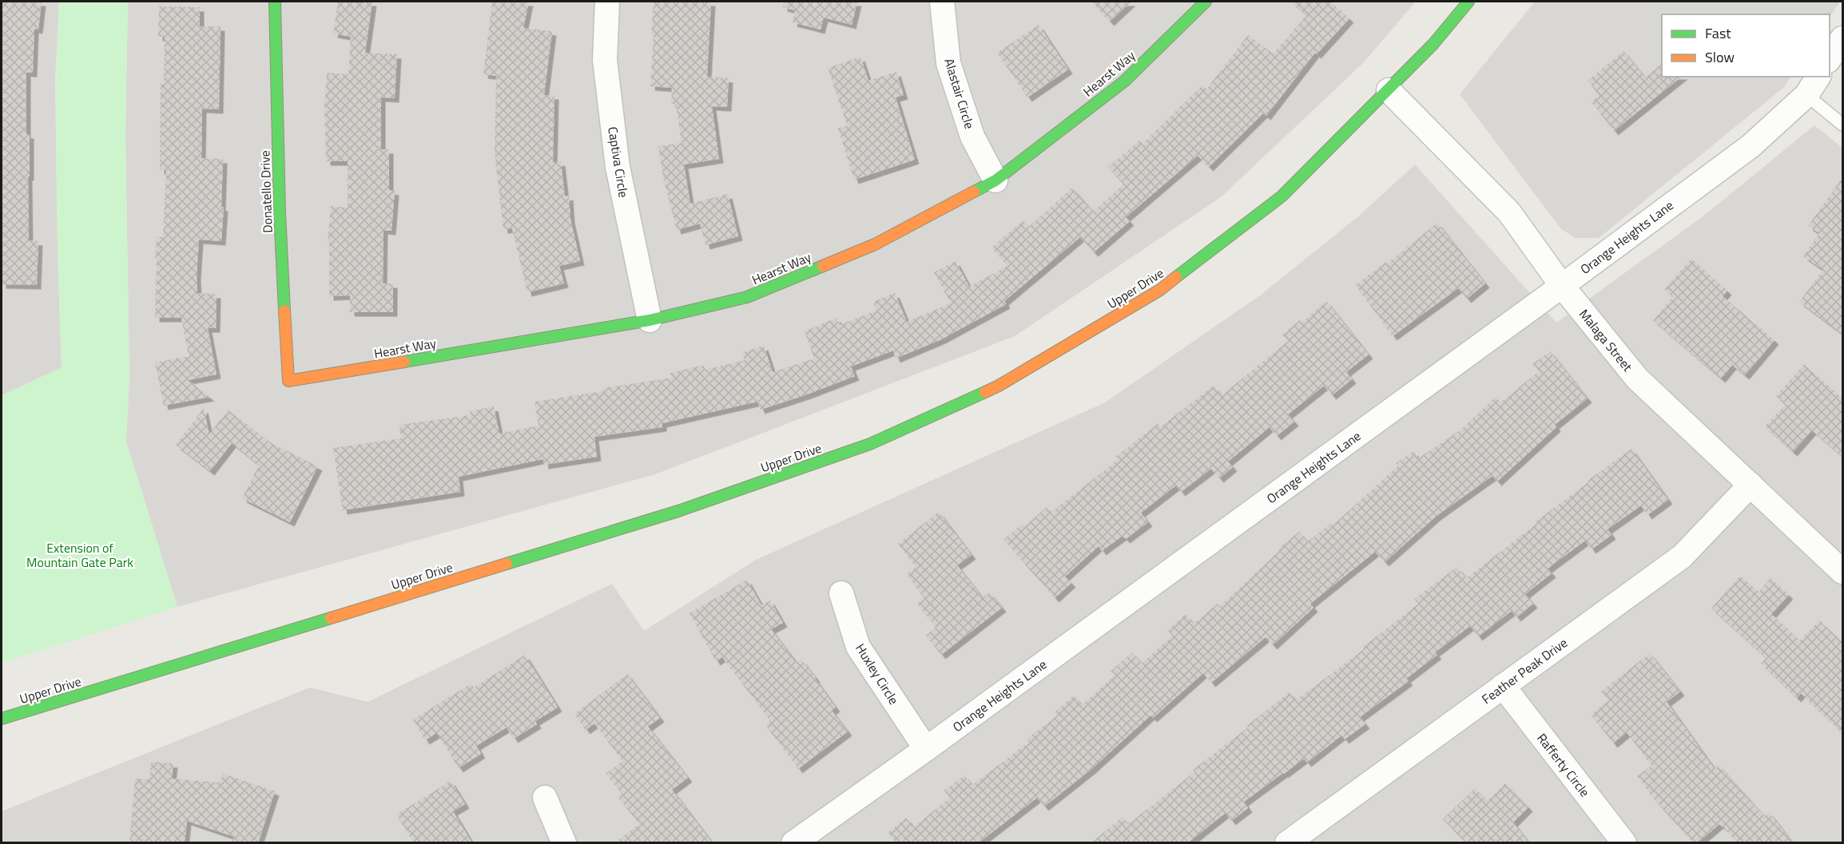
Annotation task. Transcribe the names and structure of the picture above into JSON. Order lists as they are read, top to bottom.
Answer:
{
  "streets": {
    "main road": ["Hearst Way", "Donatello Drive", "Upper Drive"],
    "street": [
      "Alastair Circle",
      "Captiva Circle",
      "Orange Heights Lane",
      "Malaga Street",
      "Feather Peak Drive",
      "Huxley Circle",
      "Rafferty Circle"
    ]
  },
  "crossings": [
    ["Hearst Way", "Alastair Circle"],
    ["Hearst Way", "Captiva Circle"],
    ["Hearst Way", "Donatello Drive"],
    ["Orange Heights Lane", "Malaga Street"],
    ["Orange Heights Lane", "Huxley Circle"],
    ["Upper Drive", "Malaga Street"],
    ["Malaga Street", "Feather Peak Drive"],
    ["Feather Peak Drive", "Rafferty Circle"]
  ],
  "parks": ["Extension of Mountain Gate Park"],
  "legend": ["Fast", "Slow"]
}
